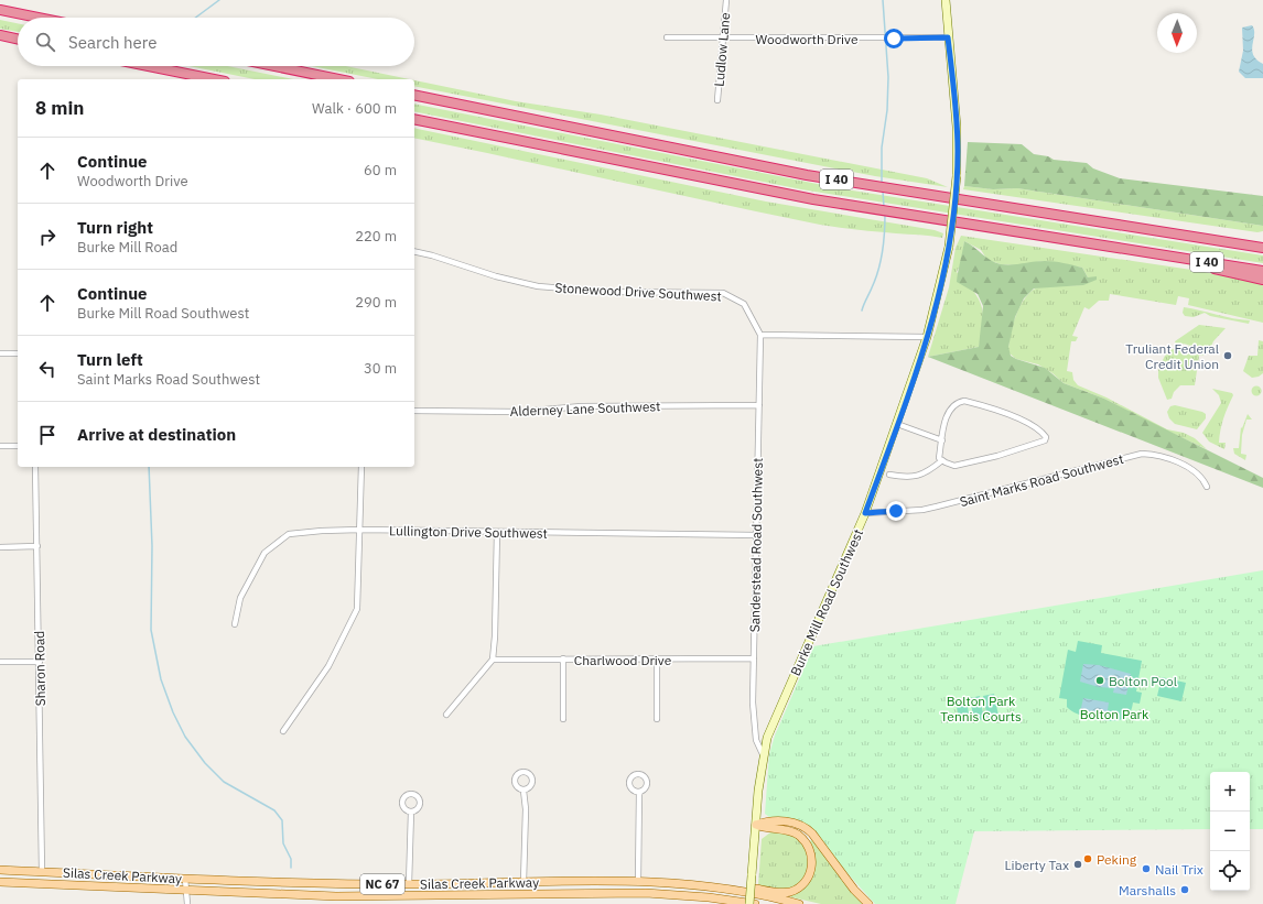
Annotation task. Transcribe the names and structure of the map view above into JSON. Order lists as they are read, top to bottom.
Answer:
{
  "streets": {
    "highway": ["I 40"],
    "main road": ["Silas Creek Parkway", "NC 67"],
    "street": [
      "Woodworth Drive",
      "Ludlow Lane",
      "Stonewood Drive Southwest",
      "Alderney Lane Southwest",
      "Saint Marks Road Southwest",
      "Lullington Drive Southwest",
      "Sanderstead Road Southwest",
      "Burke Mill Road Southwest",
      "Charlwood Drive",
      "Sharon Road"
    ]
  },
  "crossings": [
    ["Woodworth Drive", "Ludlow Lane"],
    ["Woodworth Drive", "Burke Mill Road Southwest"],
    ["Stonewood Drive Southwest", "Sanderstead Road Southwest"],
    ["Alderney Lane Southwest", "Sanderstead Road Southwest"],
    ["Saint Marks Road Southwest", "Burke Mill Road Southwest"],
    ["Lullington Drive Southwest", "Sanderstead Road Southwest"],
    ["Sanderstead Road Southwest", "Burke Mill Road Southwest"],
    ["Sanderstead Road Southwest", "Charlwood Drive"],
    ["Sharon Road", "Silas Creek Parkway"]
  ],
  "parks": ["Bolton Park Tennis Courts", "Bolton Park"],
  "places": [
    "Truliant Federal Credit Union",
    "Bolton Pool",
    "Peking",
    "Liberty Tax",
    "Nail Trix",
    "Marshalls"
  ],
  "north": "bottom",
  "page": {
    "search": "Search here",
    "heading": ["8 min", "Walk · 600 m"],
    "list": [
      ["Continue", "Woodworth Drive", "60 m"],
      ["Turn right", "Burke Mill Road", "220 m"],
      ["Continue", "Burke Mill Road Southwest", "290 m"],
      ["Turn left", "Saint Marks Road Southwest", "30 m"],
      "Arrive at destination"
    ],
    "map_buttons": ["+", "−"]
  }
}
